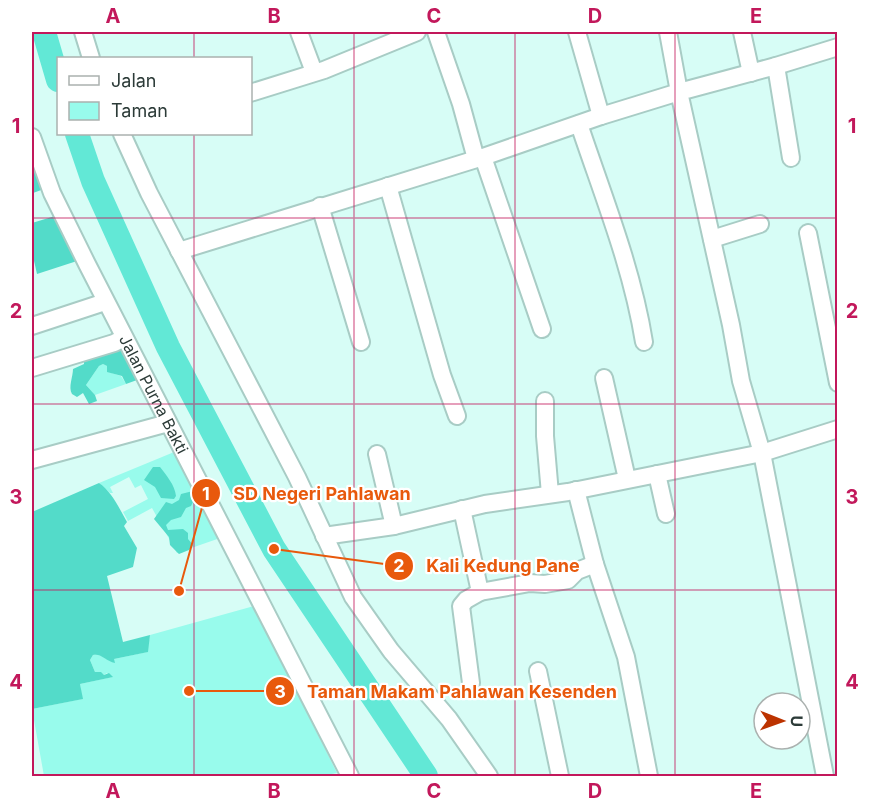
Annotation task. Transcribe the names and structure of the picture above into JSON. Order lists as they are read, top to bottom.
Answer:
{
  "streets": {
    "street": ["Jalan Purna Bakti"]
  },
  "places": ["Kali Kedung Pane", "SD Negeri Pahlawan", "Taman Makam Pahlawan Kesenden"],
  "legend": ["Jalan", "Taman"],
  "north": "right",
  "grid": {
    "columns": [
      "A",
      "B",
      "C",
      "D",
      "E"
    ],
    "rows": [
      "1",
      "2",
      "3",
      "4"
    ]
  }
}
